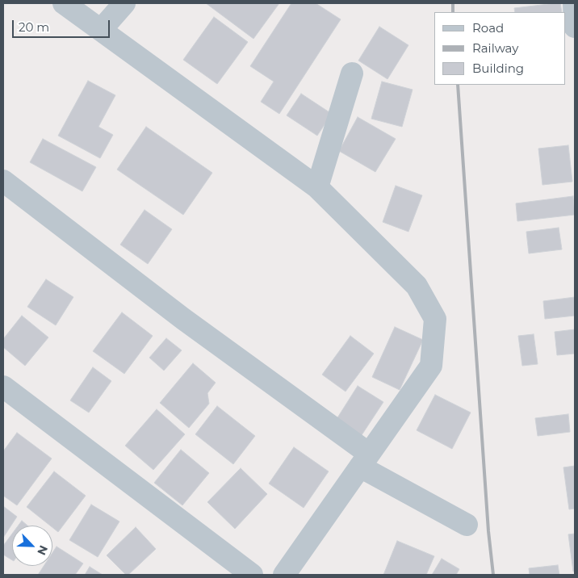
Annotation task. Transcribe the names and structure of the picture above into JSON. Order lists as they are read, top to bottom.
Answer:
{
  "legend": ["Road", "Railway", "Building"],
  "scale_bar": "20 m",
  "north": "bottom right"
}
